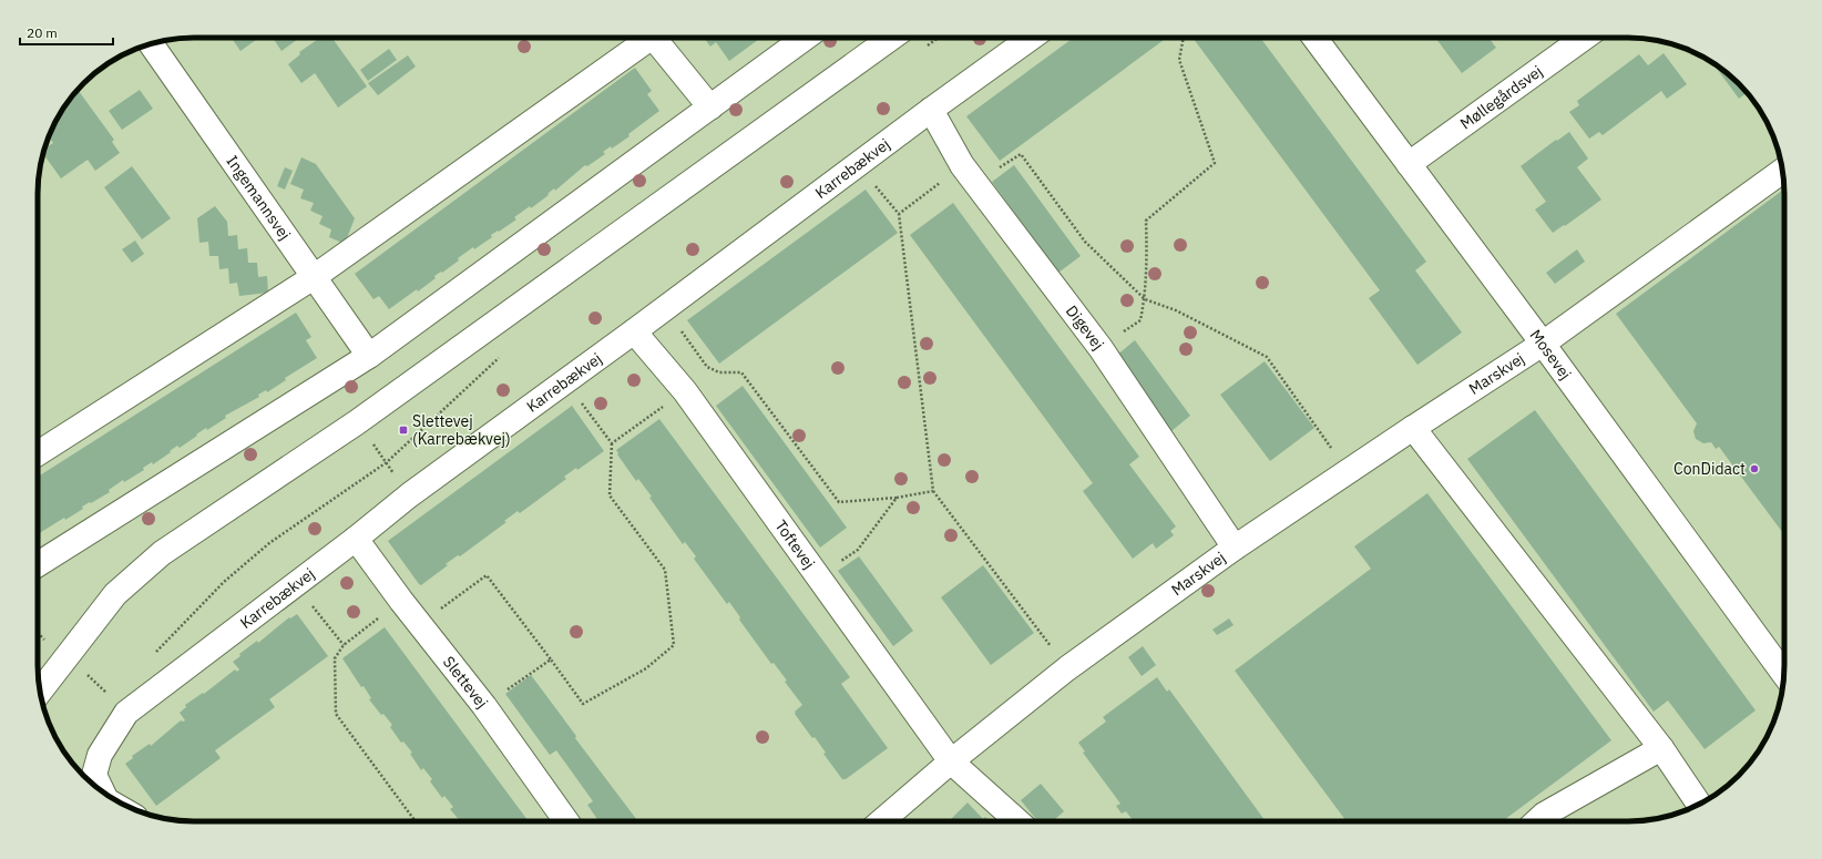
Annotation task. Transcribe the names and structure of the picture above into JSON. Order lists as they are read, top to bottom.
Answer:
{
  "streets": {
    "street": [
      "Møllegårdsvej",
      "Karrebækvej",
      "Ingemannsvej",
      "Digevej",
      "Mosevej",
      "Marskvej",
      "Toftevej",
      "Slettevej"
    ]
  },
  "crossings": [
    ["Møllegårdsvej", "Mosevej"],
    ["Karrebækvej", "Digevej"],
    ["Karrebækvej", "Toftevej"],
    ["Karrebækvej", "Slettevej"],
    ["Digevej", "Marskvej"],
    ["Mosevej", "Marskvej"],
    ["Marskvej", "Toftevej"]
  ],
  "places": {
    "transit": ["Slettevej (Karrebækvej)"],
    "other": ["ConDidact"]
  },
  "scale_bar": "20 m"
}
